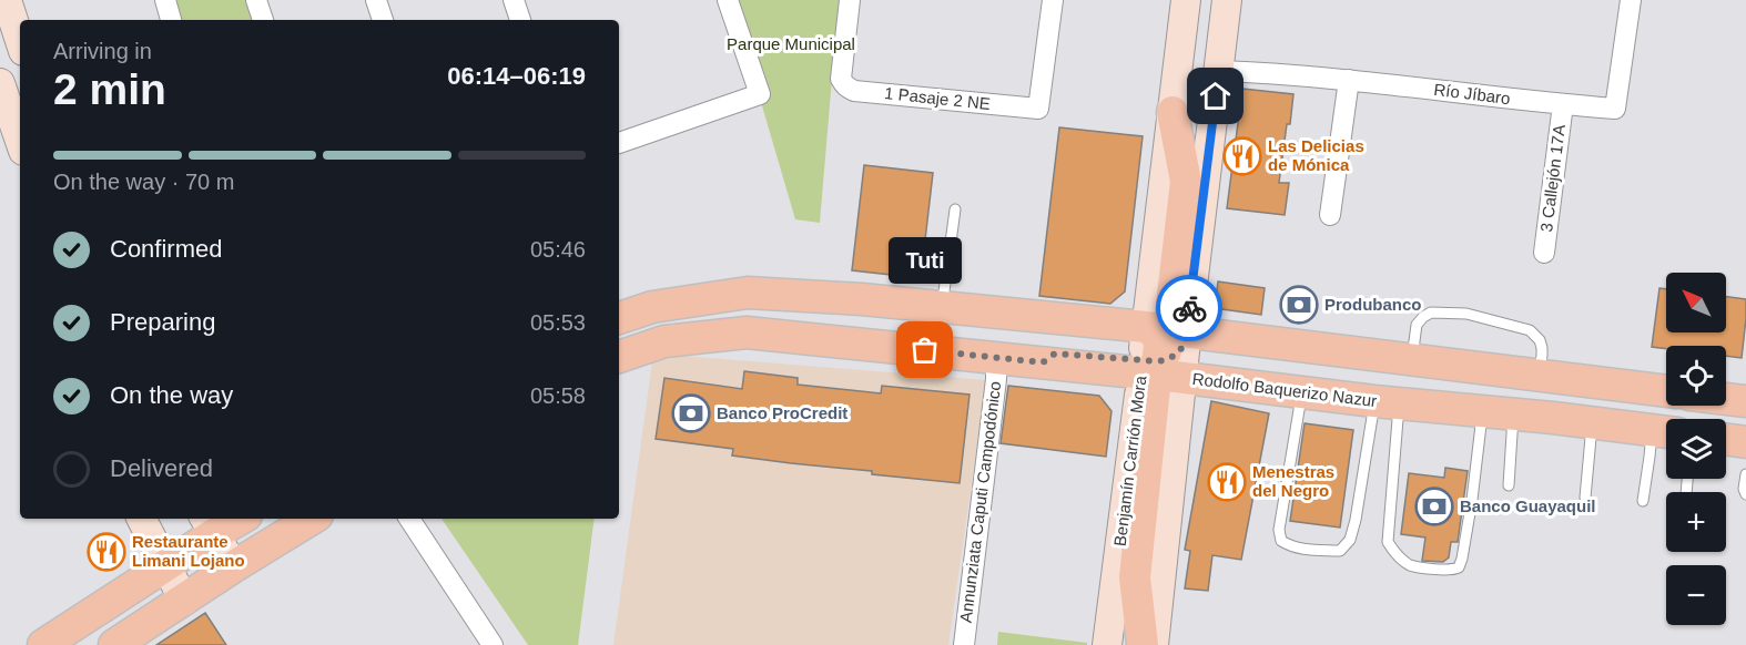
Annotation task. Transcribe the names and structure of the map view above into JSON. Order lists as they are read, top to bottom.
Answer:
{
  "streets": {
    "main road": ["Rodolfo Baquerizo Nazur", "Benjamín Carrión Mora"],
    "street": [
      "Río Jíbaro",
      "1 Pasaje 2 NE",
      "3 Callejón 17A",
      "Annunziata Caputi Campodónico"
    ]
  },
  "crossings": [
    ["Río Jíbaro", "3 Callejón 17A"],
    ["Río Jíbaro", "Benjamín Carrión Mora"],
    ["Rodolfo Baquerizo Nazur", "Benjamín Carrión Mora"],
    ["Rodolfo Baquerizo Nazur", "Annunziata Caputi Campodónico"]
  ],
  "parks": ["Parque Municipal"],
  "places": {
    "restaurant": ["Las Delicias de Mónica", "Menestras del Negro", "Restaurante Limani Lojano"],
    "bank": ["Produbanco", "Banco ProCredit", "Banco Guayaquil"],
    "other": ["Tuti"]
  },
  "north": "top left",
  "page": {
    "heading": ["2 min", "Arriving in", "06:14–06:19"],
    "bar": "On the way · 70 m",
    "list": [
      ["Confirmed", "05:46"],
      ["Preparing", "05:53"],
      ["On the way", "05:58"],
      "Delivered"
    ],
    "bubble": "Tuti",
    "map_buttons": ["+", "−"]
  }
}
